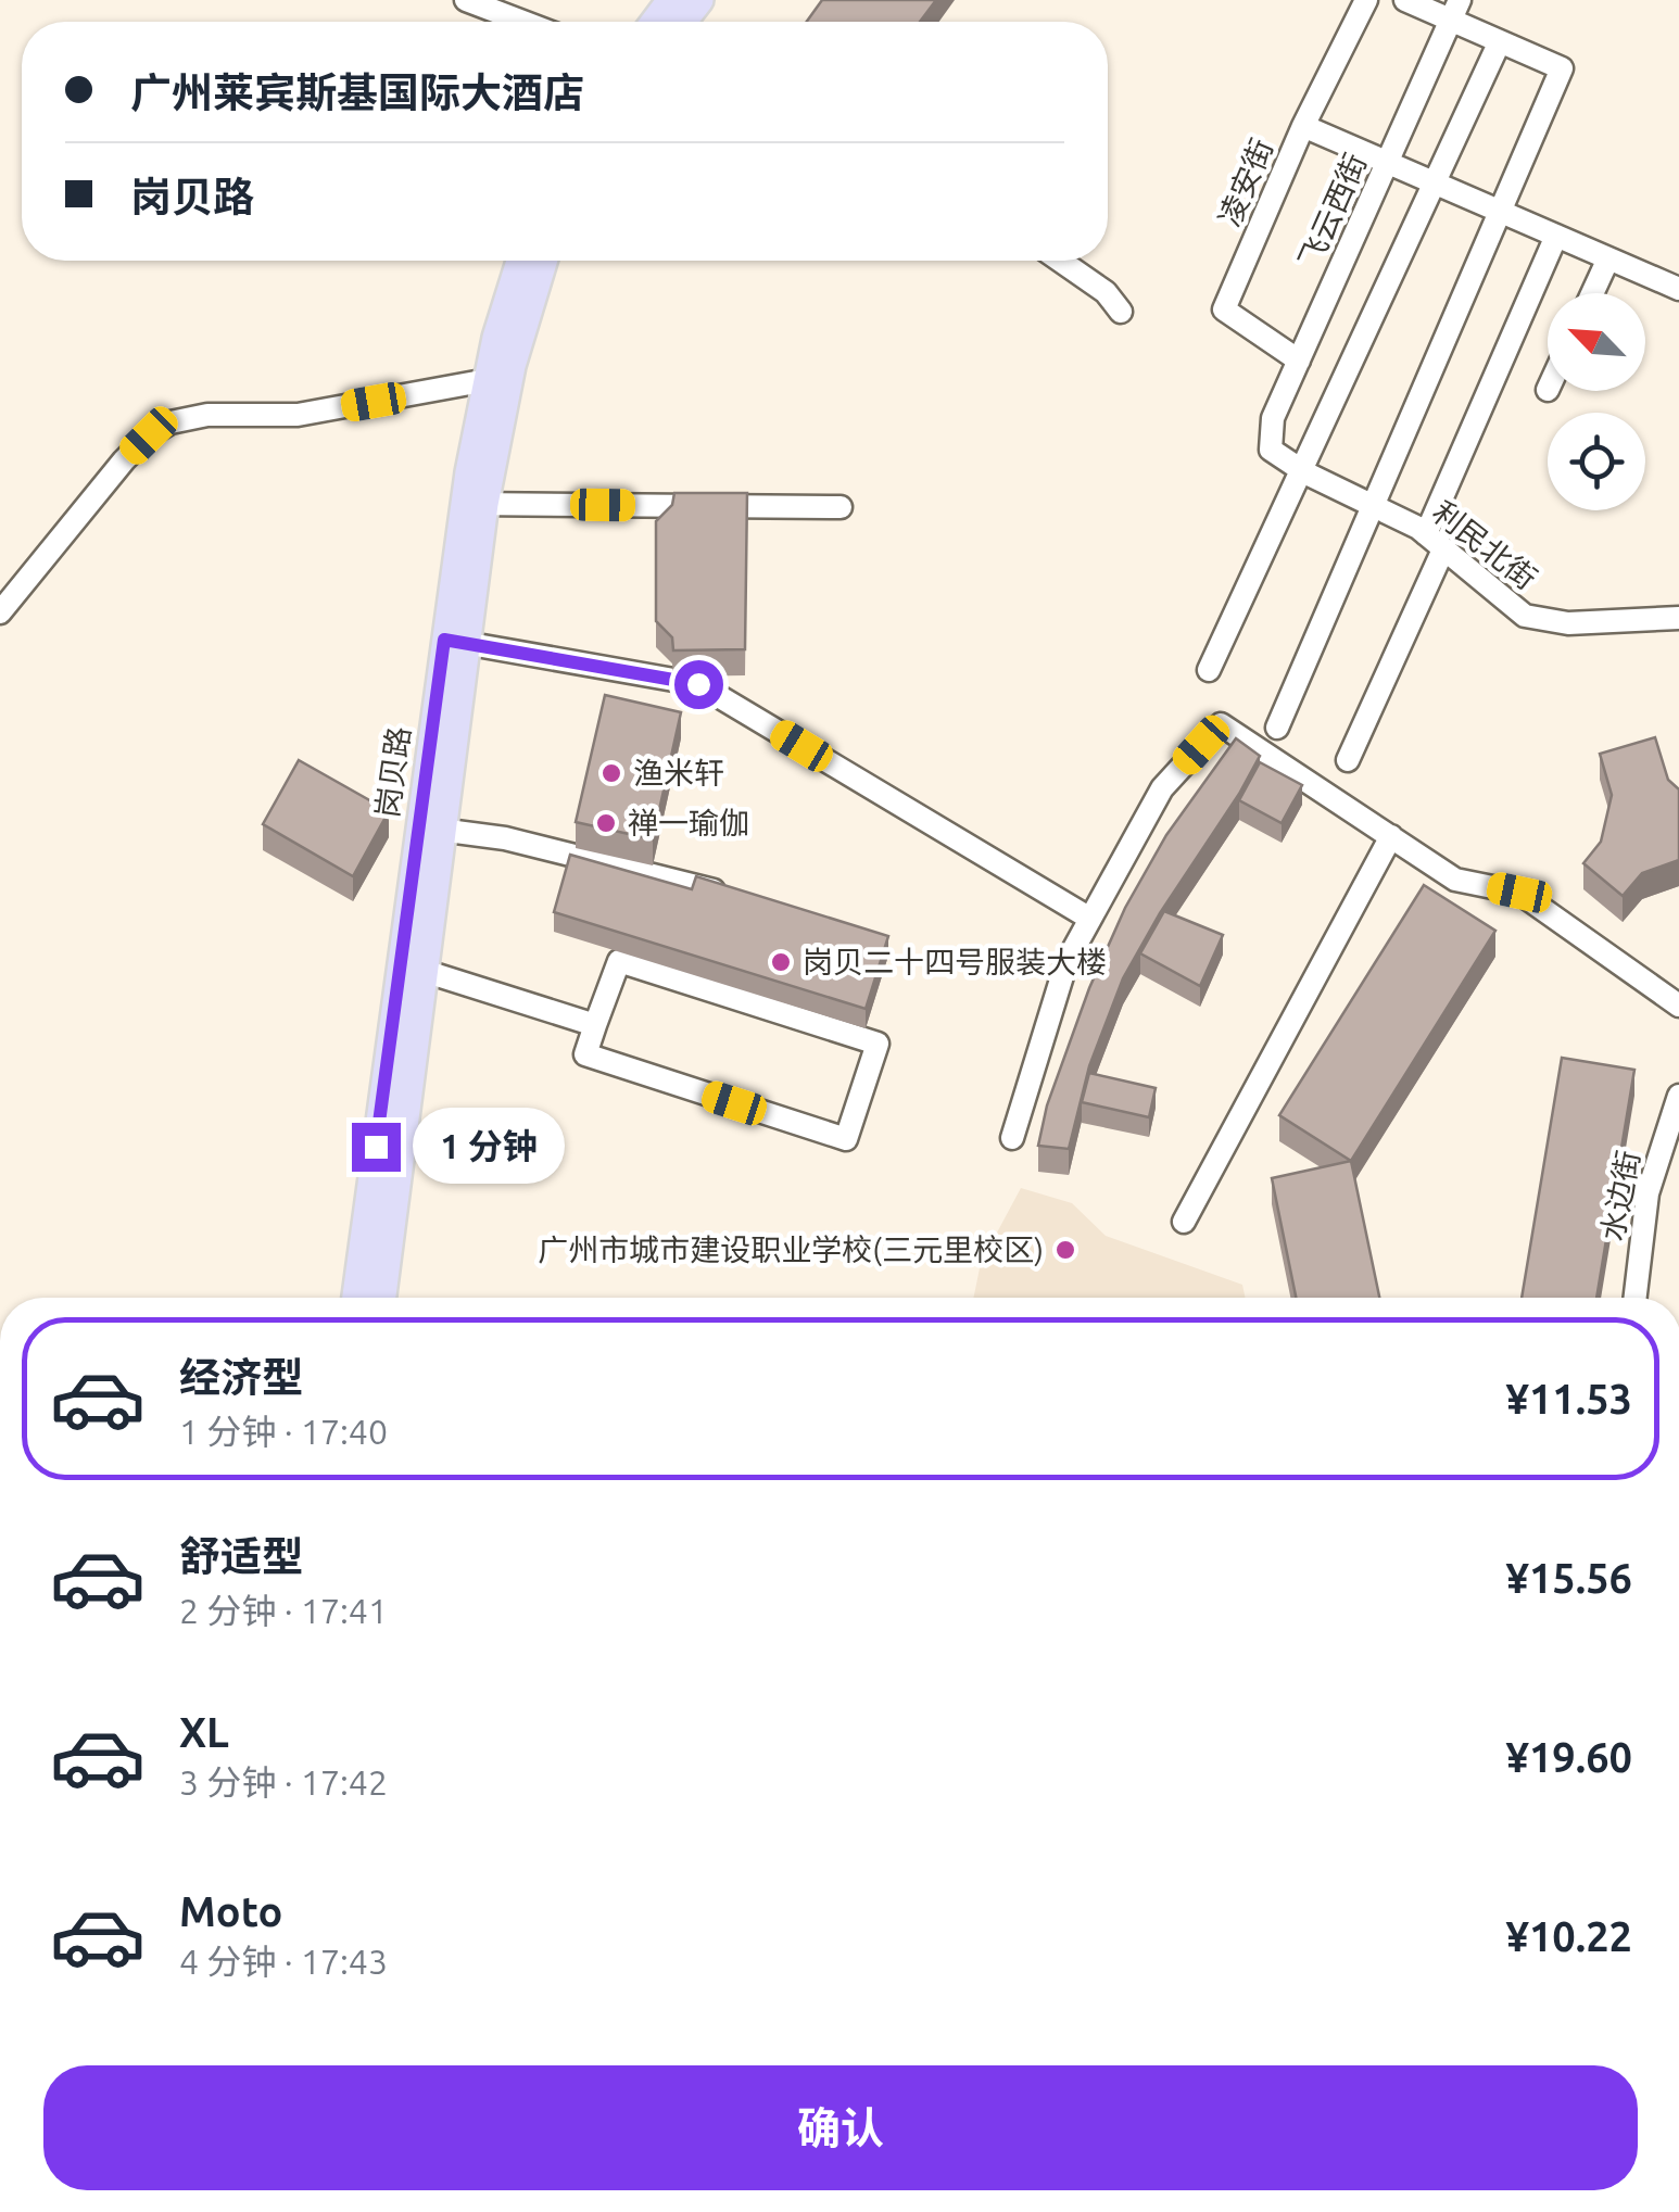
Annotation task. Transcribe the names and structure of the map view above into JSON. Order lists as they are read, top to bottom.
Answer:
{
  "streets": {
    "main road": ["岗贝路"],
    "street": [
      "凌安街",
      "飞云西街",
      "利民北街",
      "水边街"
    ]
  },
  "crossings": [
    ["凌安街", "飞云西街"],
    ["飞云西街", "利民北街"]
  ],
  "places": [
    "渔米轩",
    "禅一瑜伽",
    "岗贝二十四号服装大楼",
    "广州市城市建设职业学校(三元里校区)"
  ],
  "north": "top left",
  "page": {
    "banner": ["广州莱宾斯基国际大酒店", "岗贝路"],
    "bubble": "1 分钟",
    "list": [
      {
        "name": "经济型",
        "note": "1 分钟 · 17:40",
        "value": "¥11.53"
      },
      {
        "name": "舒适型",
        "note": "2 分钟 · 17:41",
        "value": "¥15.56"
      },
      {
        "name": "XL",
        "note": "3 分钟 · 17:42",
        "value": "¥19.60"
      },
      {
        "name": "Moto",
        "note": "4 分钟 · 17:43",
        "value": "¥10.22"
      }
    ],
    "buttons": "确认"
  }
}
